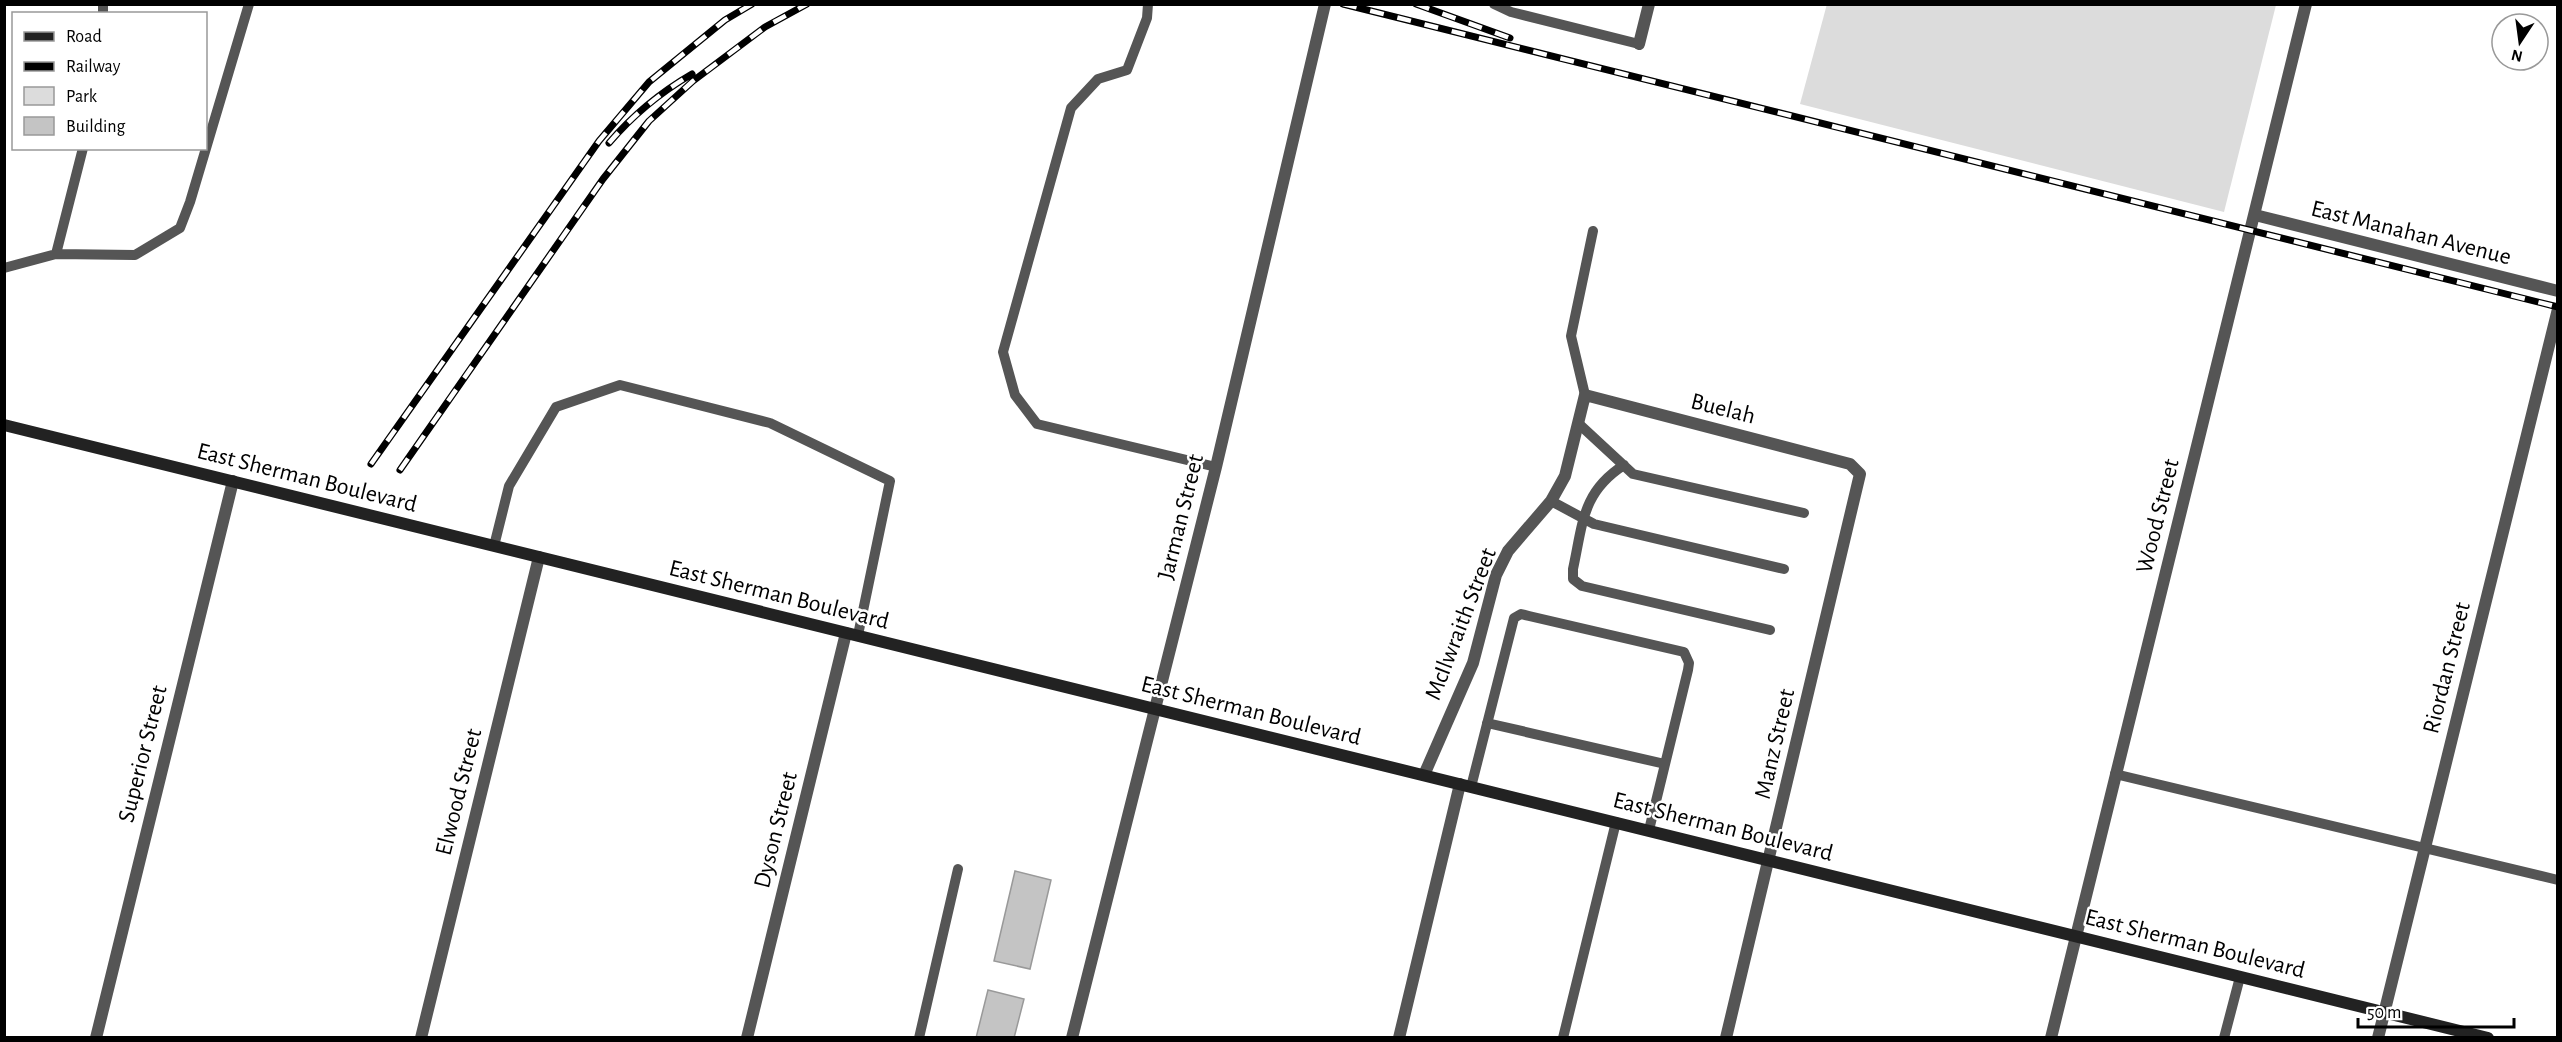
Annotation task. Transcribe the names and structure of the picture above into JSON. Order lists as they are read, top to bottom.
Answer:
{
  "streets": {
    "main road": ["East Sherman Boulevard"],
    "street": [
      "East Manahan Avenue",
      "Buelah",
      "Wood Street",
      "Jarman Street",
      "McIlwraith Street",
      "Riordan Street",
      "Manz Street",
      "Superior Street",
      "Elwood Street",
      "Dyson Street"
    ]
  },
  "crossings": [
    ["East Manahan Avenue", "Wood Street"],
    ["Buelah", "McIlwraith Street"],
    ["Buelah", "Manz Street"],
    ["East Sherman Boulevard", "Wood Street"],
    ["East Sherman Boulevard", "Jarman Street"],
    ["East Sherman Boulevard", "McIlwraith Street"],
    ["East Sherman Boulevard", "Riordan Street"],
    ["East Sherman Boulevard", "Manz Street"],
    ["East Sherman Boulevard", "Superior Street"],
    ["East Sherman Boulevard", "Elwood Street"],
    ["East Sherman Boulevard", "Dyson Street"]
  ],
  "legend": [
    "Road",
    "Railway",
    "Park",
    "Building"
  ],
  "scale_bar": "50 m",
  "north": "bottom"
}
